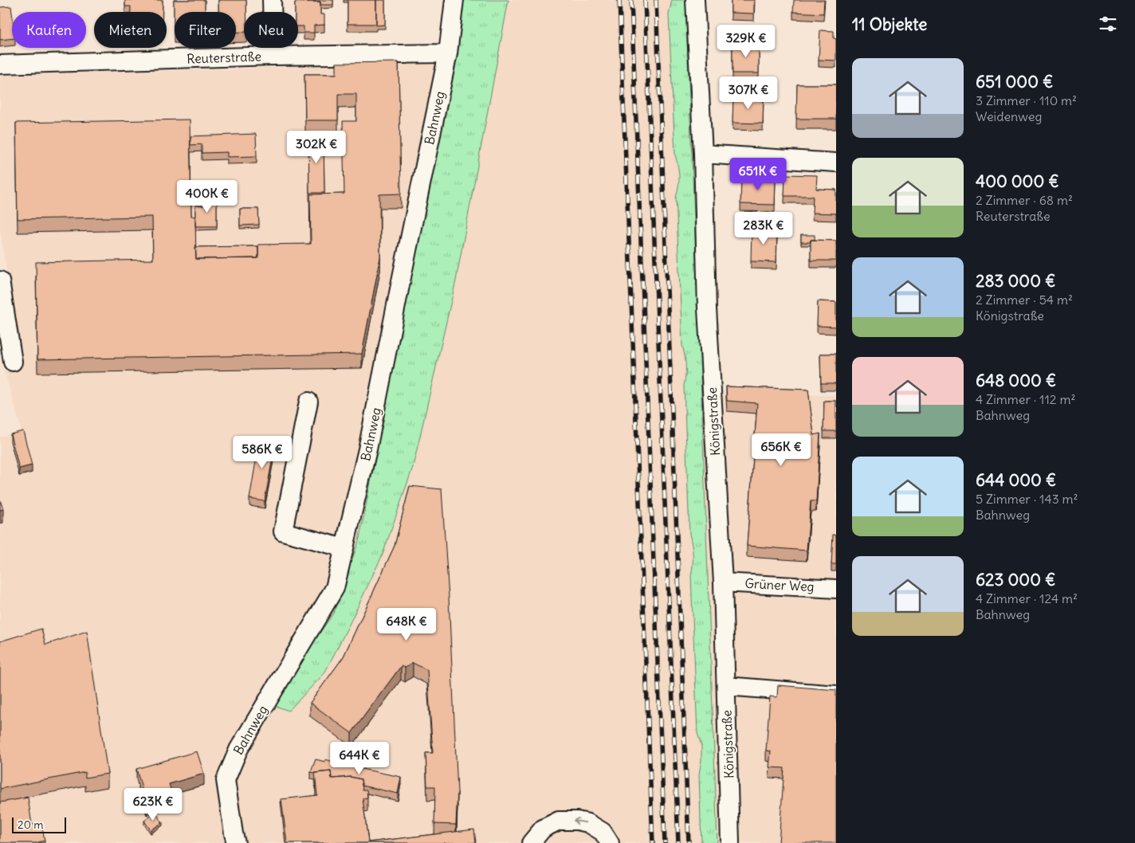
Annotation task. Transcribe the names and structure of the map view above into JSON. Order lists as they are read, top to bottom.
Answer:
{
  "streets": {
    "street": [
      "Reuterstraße",
      "Bahnweg",
      "Königstraße",
      "Grüner Weg"
    ]
  },
  "crossings": [
    ["Reuterstraße", "Bahnweg"],
    ["Königstraße", "Grüner Weg"]
  ],
  "scale_bar": "20 m",
  "page": {
    "heading": "11 Objekte",
    "chip": [
      "Kaufen",
      "Mieten",
      "Filter",
      "Neu"
    ],
    "price": [
      "329K €",
      "307K €",
      "302K €",
      "651K €",
      "400K €",
      "283K €",
      "656K €",
      "586K €",
      "648K €",
      "644K €",
      "623K €"
    ],
    "list": [
      {
        "name": "651 000 €",
        "note": "3 Zimmer · 110 m² · Weidenweg"
      },
      {
        "name": "400 000 €",
        "note": "2 Zimmer · 68 m² · Reuterstraße"
      },
      {
        "name": "283 000 €",
        "note": "2 Zimmer · 54 m² · Königstraße"
      },
      {
        "name": "648 000 €",
        "note": "4 Zimmer · 112 m² · Bahnweg"
      },
      {
        "name": "644 000 €",
        "note": "5 Zimmer · 143 m² · Bahnweg"
      },
      {
        "name": "623 000 €",
        "note": "4 Zimmer · 124 m² · Bahnweg"
      }
    ],
    "scale": "20 m"
  }
}
